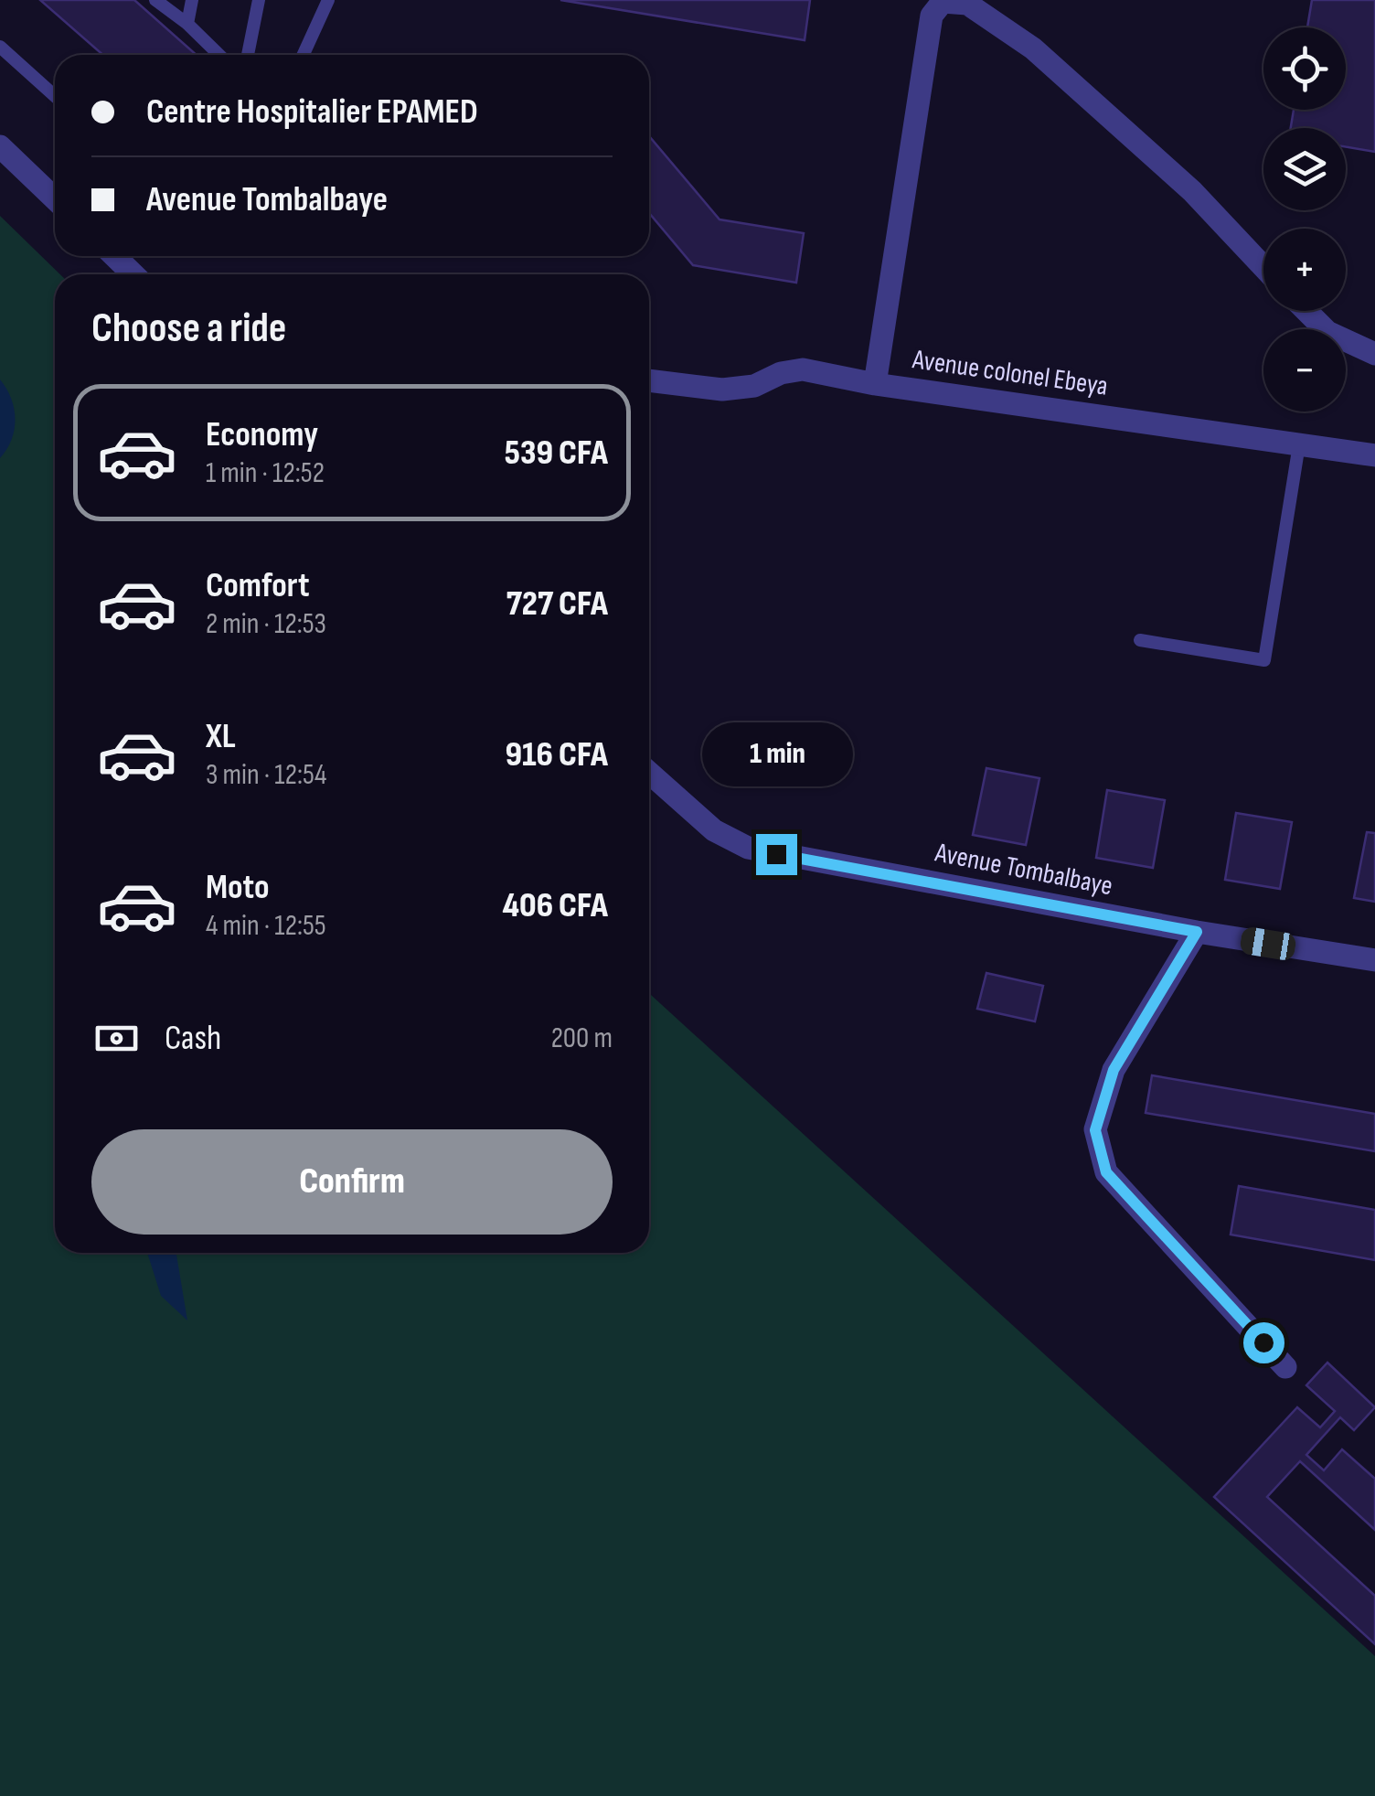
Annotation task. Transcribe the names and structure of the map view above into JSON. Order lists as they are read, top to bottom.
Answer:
{
  "streets": {
    "street": ["Avenue colonel Ebeya", "Avenue Tombalbaye"]
  },
  "page": {
    "map_buttons": ["+", "−"],
    "banner": ["Centre Hospitalier EPAMED", "Avenue Tombalbaye"],
    "heading": "Choose a ride",
    "list": [
      {
        "name": "Economy",
        "note": "1 min · 12:52",
        "value": "539 CFA"
      },
      {
        "name": "Comfort",
        "note": "2 min · 12:53",
        "value": "727 CFA"
      },
      {
        "name": "XL",
        "note": "3 min · 12:54",
        "value": "916 CFA"
      },
      {
        "name": "Moto",
        "note": "4 min · 12:55",
        "value": "406 CFA"
      }
    ],
    "bubble": "1 min",
    "pay": ["Cash", "200 m"],
    "buttons": "Confirm"
  }
}
